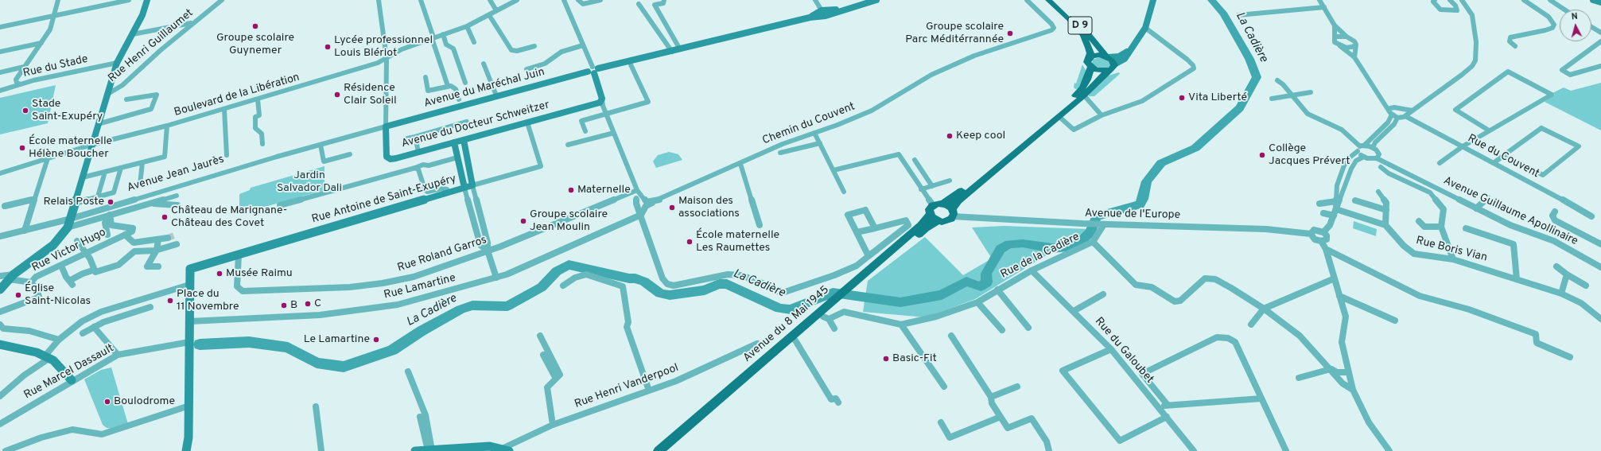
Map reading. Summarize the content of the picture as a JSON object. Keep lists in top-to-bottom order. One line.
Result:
{"streets":{"main road":["D 9","Avenue du Maréchal Juin","Avenue du Docteur Schweitzer","Rue Antoine de Saint-Exupéry","Avenue du 8 Mai 1945"],"street":["Rue Henri Guillaumet","Rue du Stade","Boulevard de la Libération","Chemin du Couvent","Rue du Couvent","Avenue Jean Jaurès","Avenue Guillaume Apollinaire","Avenue de l'Europe","Rue Boris Vian","Rue Victor Hugo","Rue Roland Garros","Rue de la Cadière","Rue Lamartine","Rue du Galoubet","Rue Marcel Dassault","Rue Henri Vanderpool"]},"crossings":[["Avenue du Maréchal Juin","Avenue du Docteur Schweitzer"],["Avenue du Maréchal Juin","Avenue Jean Jaurès"],["Avenue du Docteur Schweitzer","Avenue Jean Jaurès"],["Avenue du Docteur Schweitzer","Rue Antoine de Saint-Exupéry"],["Rue Antoine de Saint-Exupéry","Rue Roland Garros"],["Avenue de l'Europe","Rue de la Cadière"],["Avenue de l'Europe","Avenue du 8 Mai 1945"],["Rue de la Cadière","Avenue du 8 Mai 1945"],["Rue de la Cadière","Rue du Galoubet"]],"water":["La Cadière"],"parks":["Jardin Salvador Dali"],"places":["Groupe scolaire Guynemer","Groupe scolaire Parc Méditérrannée","Lycée professionnel Louis Blériot","Résidence Clair Soleil","Vita Liberté","Stade Saint-Exupéry","Keep cool","École maternelle Hélène Boucher","Collège Jacques Prévert","Maternelle","Relais Poste","Maison des associations","Château de Marignane- Château des Covet","Groupe scolaire Jean Moulin","École maternelle Les Raumettes","Musée Raimu","Église Saint-Nicolas","Place du 11 Novembre","C","B","Le Lamartine","Basic-Fit","Boulodrome"],"north":"top"}
